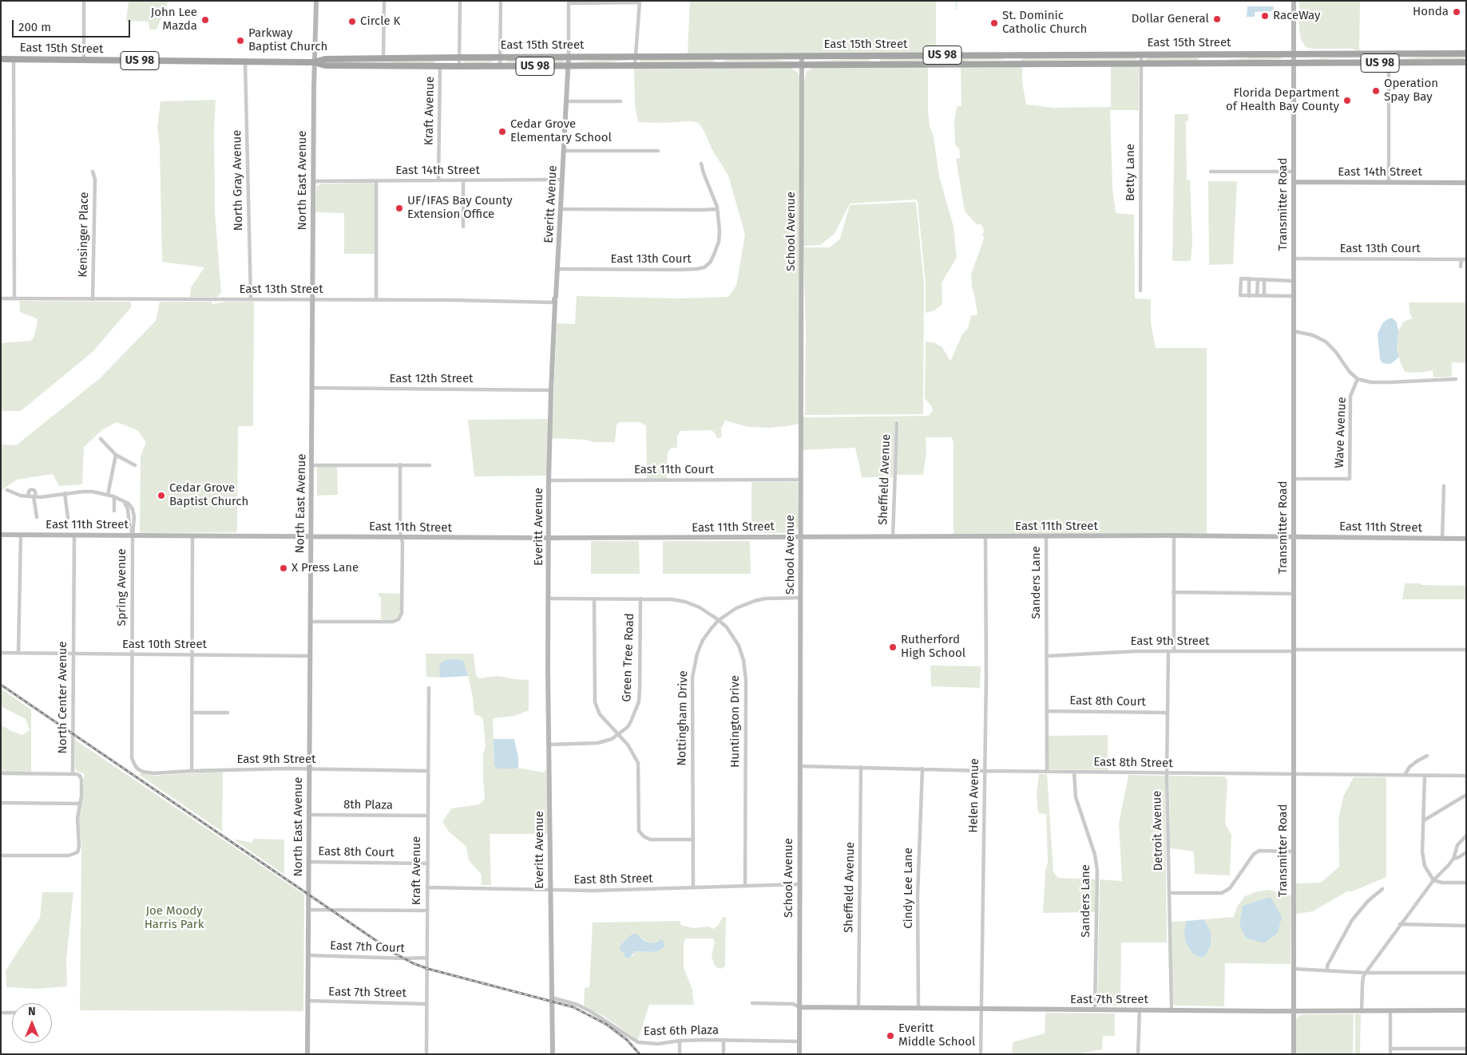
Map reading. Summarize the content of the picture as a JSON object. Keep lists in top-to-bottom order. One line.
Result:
{"streets":{"main road":["East 15th Street","US 98"],"street":["Kraft Avenue","East 14th Street","Betty Lane","North Gray Avenue","North East Avenue","Everitt Avenue","Transmitter Road","School Avenue","Kensinger Place","East 13th Court","East 13th Street","East 12th Street","Wave Avenue","East 11th Court","Sheffield Avenue","East 11th Street","Sanders Lane","Spring Avenue","East 9th Street","East 10th Street","Green Tree Road","North Center Avenue","East 8th Court","Nottingham Drive","Huntington Drive","East 8th Street","Helen Avenue","8th Plaza","Detroit Avenue","Cindy Lee Lane","East 7th Court","East 7th Street","East 6th Plaza"]},"crossings":[["East 15th Street","Kraft Avenue"],["East 15th Street","Betty Lane"],["East 15th Street","North Gray Avenue"],["East 15th Street","North East Avenue"],["East 15th Street","Everitt Avenue"],["East 15th Street","Transmitter Road"],["East 15th Street","School Avenue"],["Kraft Avenue","East 14th Street"],["Kraft Avenue","East 9th Street"],["Kraft Avenue","East 8th Court"],["Kraft Avenue","East 8th Street"],["Kraft Avenue","8th Plaza"],["Kraft Avenue","East 7th Court"],["Kraft Avenue","East 7th Street"],["East 14th Street","North East Avenue"],["East 14th Street","Everitt Avenue"],["East 14th Street","Transmitter Road"],["North Gray Avenue","East 13th Street"],["North East Avenue","East 13th Street"],["North East Avenue","East 12th Street"],["North East Avenue","East 11th Street"],["North East Avenue","East 9th Street"],["North East Avenue","East 10th Street"],["North East Avenue","East 8th Court"],["North East Avenue","8th Plaza"],["North East Avenue","East 7th Court"],["North East Avenue","East 7th Street"],["Everitt Avenue","East 13th Court"],["Everitt Avenue","East 13th Street"],["Everitt Avenue","East 12th Street"],["Everitt Avenue","East 11th Court"],["Everitt Avenue","East 11th Street"],["Everitt Avenue","Green Tree Road"],["Everitt Avenue","Huntington Drive"],["Everitt Avenue","East 8th Street"],["Everitt Avenue","East 6th Plaza"],["Transmitter Road","East 13th Court"],["Transmitter Road","Wave Avenue"],["Transmitter Road","East 11th Street"],["Transmitter Road","East 9th Street"],["Transmitter Road","East 8th Street"],["Transmitter Road","East 7th Street"],["School Avenue","East 11th Court"],["School Avenue","East 11th Street"],["School Avenue","Nottingham Drive"],["School Avenue","East 8th Street"],["School Avenue","East 7th Street"],["School Avenue","East 6th Plaza"],["Kensinger Place","East 13th Street"],["Sheffield Avenue","East 11th Street"],["Sheffield Avenue","East 8th Street"],["Sheffield Avenue","East 7th Street"],["East 11th Street","Sanders Lane"],["East 11th Street","Spring Avenue"],["East 11th Street","North Center Avenue"],["East 11th Street","Helen Avenue"],["Sanders Lane","East 9th Street"],["Sanders Lane","East 8th Court"],["Sanders Lane","East 8th Street"],["Sanders Lane","East 7th Street"],["Spring Avenue","East 9th Street"],["Spring Avenue","East 10th Street"],["East 9th Street","Detroit Avenue"],["East 10th Street","North Center Avenue"],["Green Tree Road","Huntington Drive"],["East 8th Court","Detroit Avenue"],["Nottingham Drive","Huntington Drive"],["Nottingham Drive","East 8th Street"],["Huntington Drive","East 8th Street"],["East 8th Street","Helen Avenue"],["East 8th Street","Detroit Avenue"],["East 8th Street","Cindy Lee Lane"],["Helen Avenue","East 7th Street"],["Detroit Avenue","East 7th Street"],["Cindy Lee Lane","East 7th Street"]],"parks":["Joe Moody Harris Park"],"places":["Honda","RaceWay","Dollar General","John Lee Mazda","Circle K","St. Dominic Catholic Church","Parkway Baptist Church","Operation Spay Bay","Florida Department of Health Bay County","Cedar Grove Elementary School","UF/IFAS Bay County Extension Office","Cedar Grove Baptist Church","X Press Lane","Rutherford High School","Everitt Middle School"],"scale_bar":"200 m","north":"top"}
